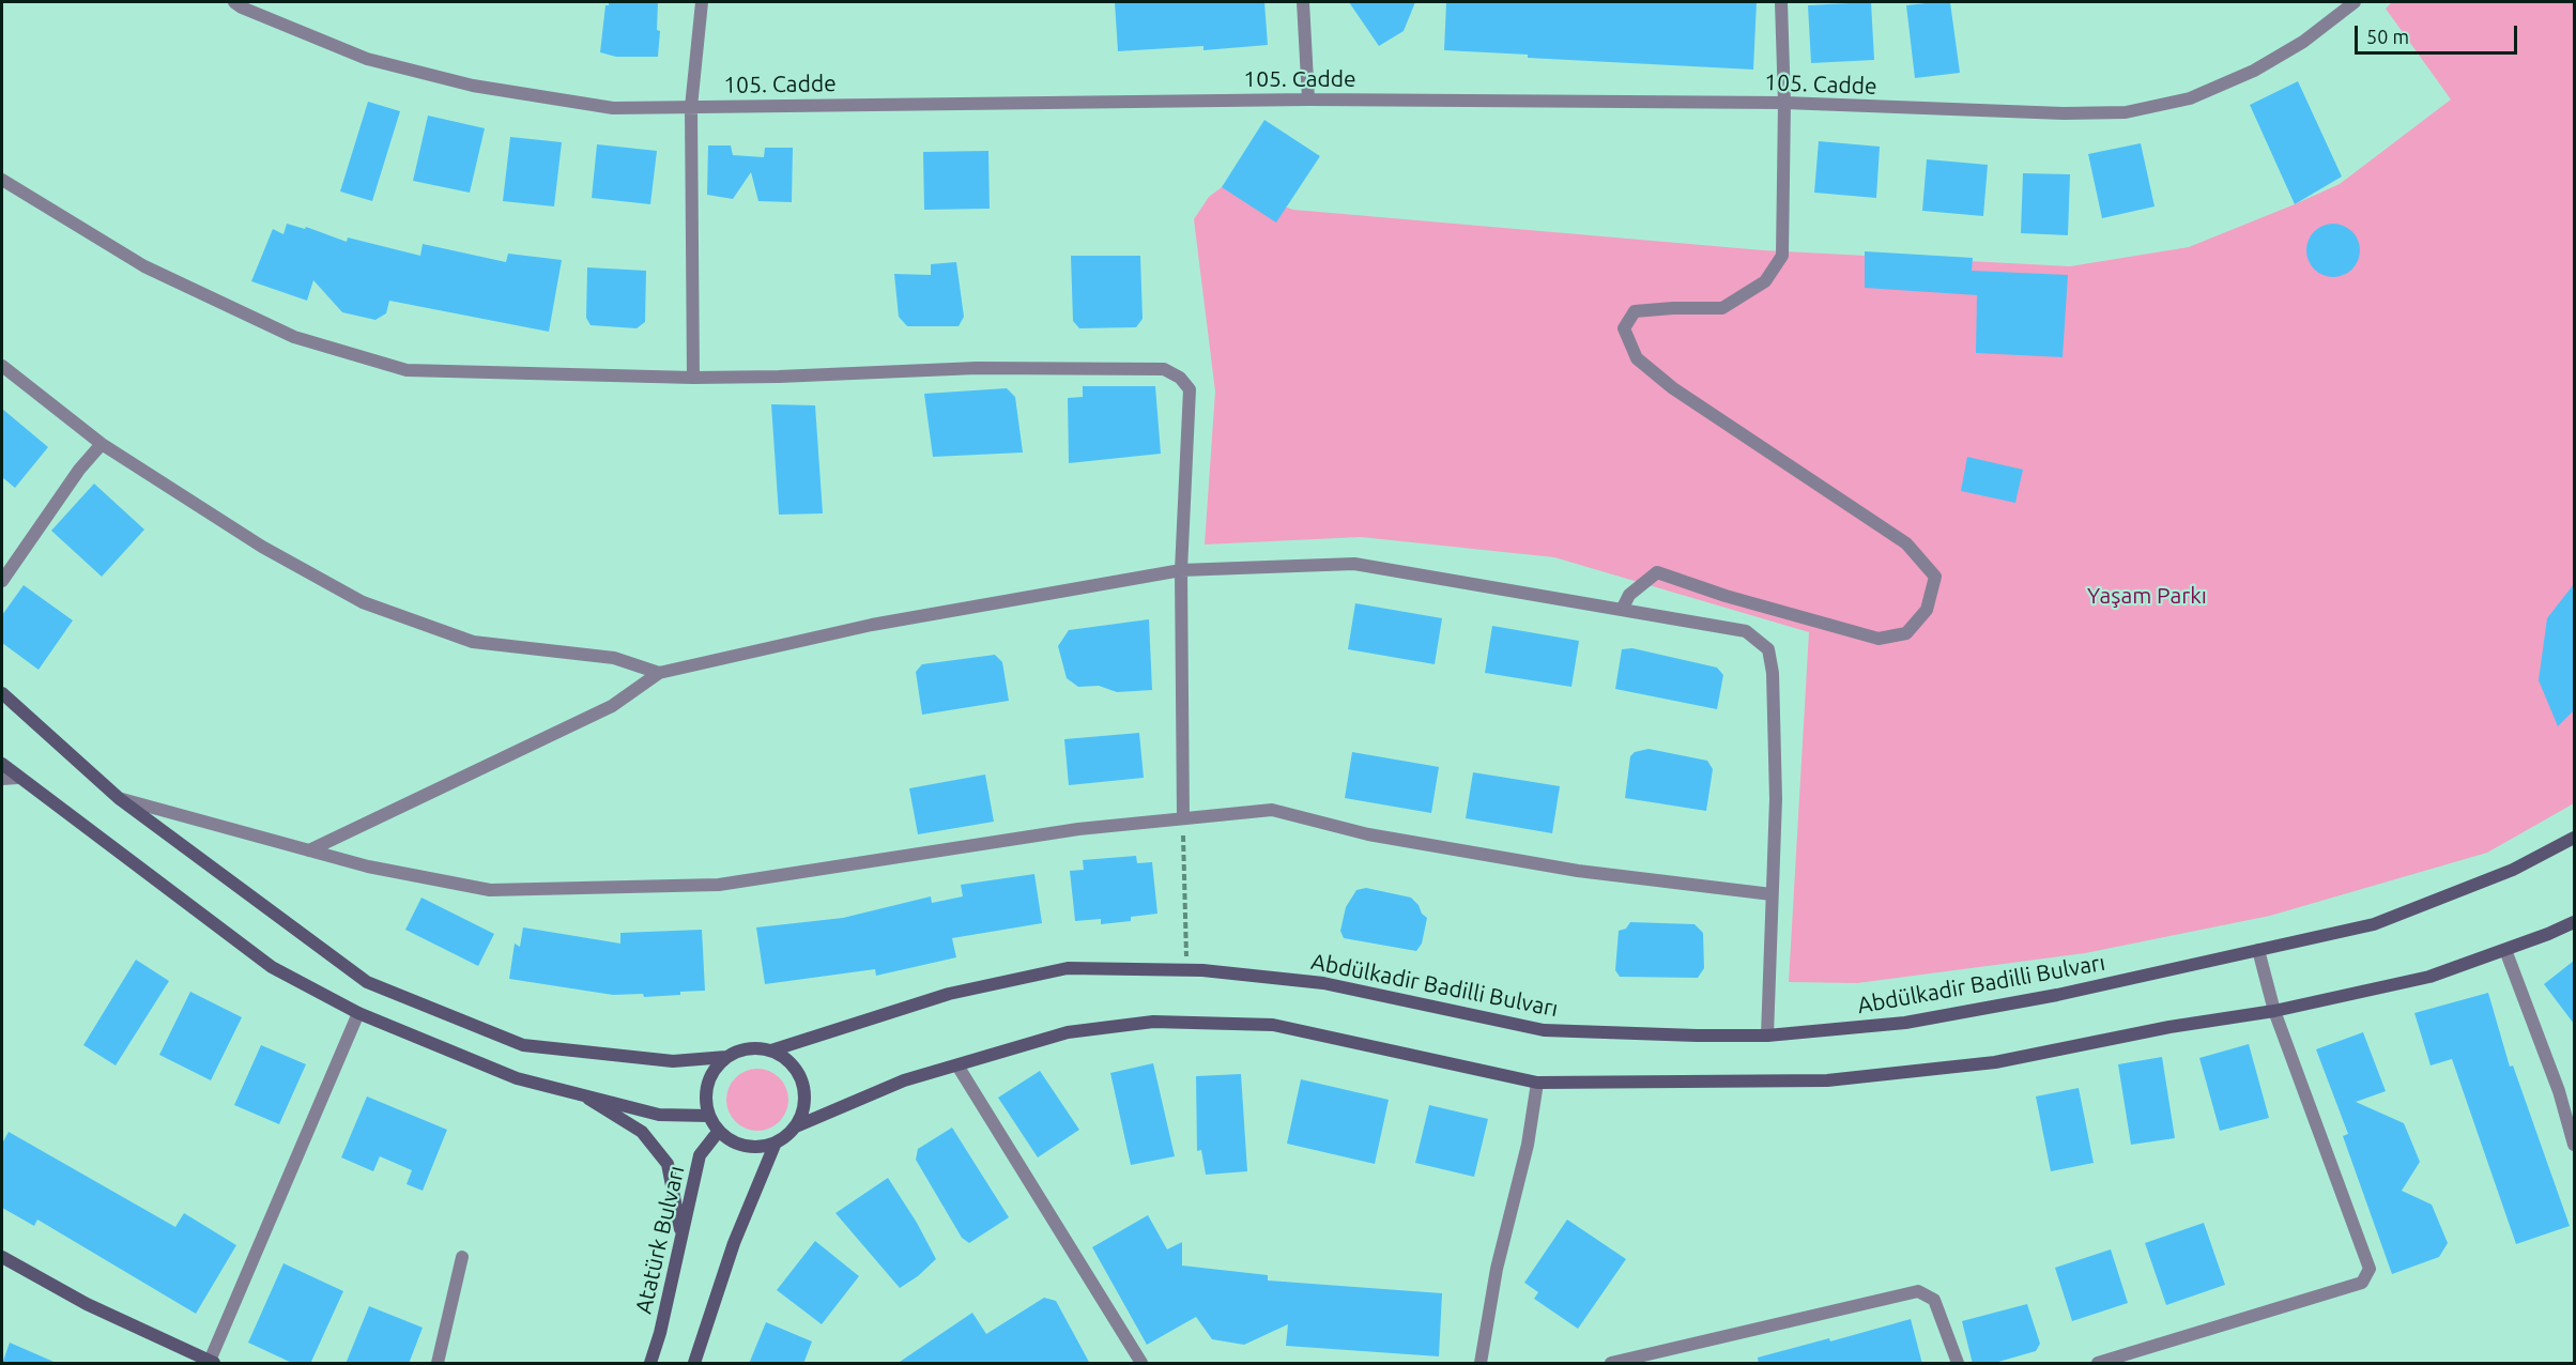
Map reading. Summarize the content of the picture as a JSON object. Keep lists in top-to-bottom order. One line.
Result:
{"streets":{"main road":["Abdülkadir Badilli Bulvarı","Atatürk Bulvarı"],"street":["105. Cadde"]},"crossings":[["Abdülkadir Badilli Bulvarı","Atatürk Bulvarı"]],"parks":["Yaşam Parkı"],"scale_bar":"50 m"}
